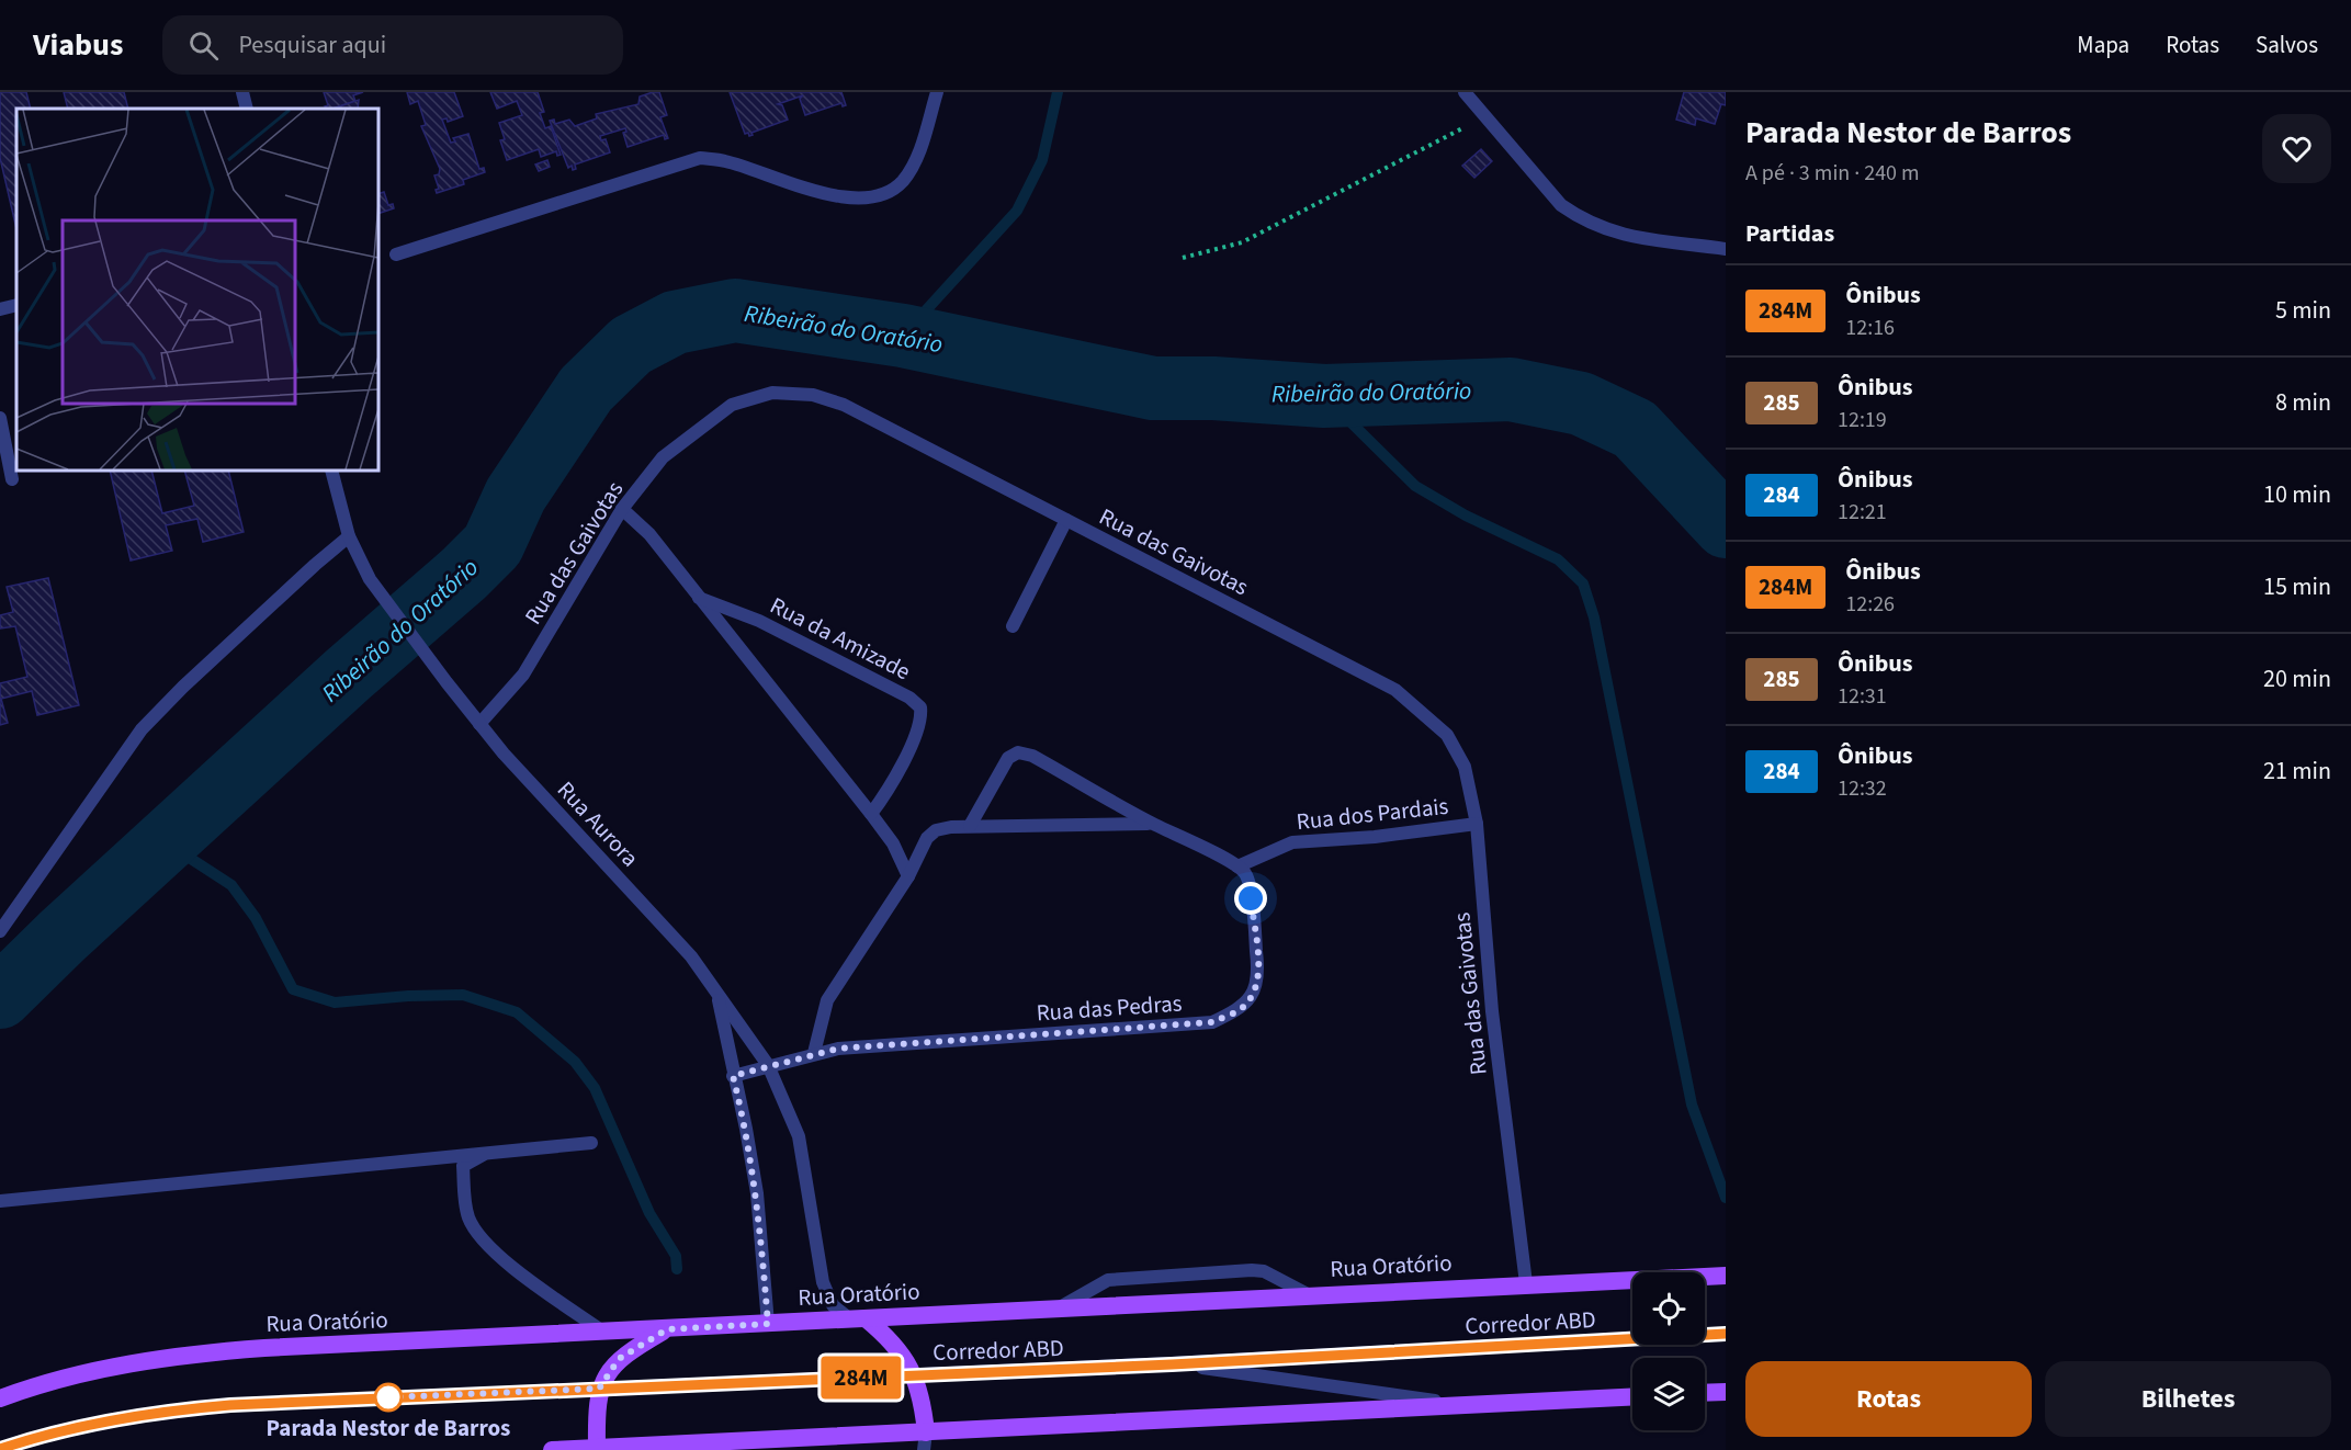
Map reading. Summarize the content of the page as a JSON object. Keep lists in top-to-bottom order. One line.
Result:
{"streets":{"main road":["Rua Oratório"],"street":["Rua das Gaivotas","Rua da Amizade","Rua dos Pardais","Rua Aurora","Rua das Pedras","Corredor ABD"]},"crossings":[["Rua das Gaivotas","Rua dos Pardais"],["Rua das Gaivotas","Rua Aurora"],["Rua das Gaivotas","Rua Oratório"],["Rua dos Pardais","Rua das Pedras"],["Rua Aurora","Rua das Pedras"],["Rua Aurora","Rua Oratório"]],"water":["Ribeirão do Oratório"],"places":["Parada Nestor de Barros"],"lines":["bus line 284M"],"page":{"header":"Viabus","search":"Pesquisar aqui","nav":["Mapa","Rotas","Salvos"],"on_map":"284M","heading":[["Parada Nestor de Barros","A pé · 3 min · 240 m"],"Partidas"],"list":[{"mark":"284M","name":"Ônibus","note":"12:16","value":"5 min"},{"mark":"285","name":"Ônibus","note":"12:19","value":"8 min"},{"mark":"284","name":"Ônibus","note":"12:21","value":"10 min"},{"mark":"284M","name":"Ônibus","note":"12:26","value":"15 min"},{"mark":"285","name":"Ônibus","note":"12:31","value":"20 min"},{"mark":"284","name":"Ônibus","note":"12:32","value":"21 min"}],"buttons":["Rotas","Bilhetes"]}}
